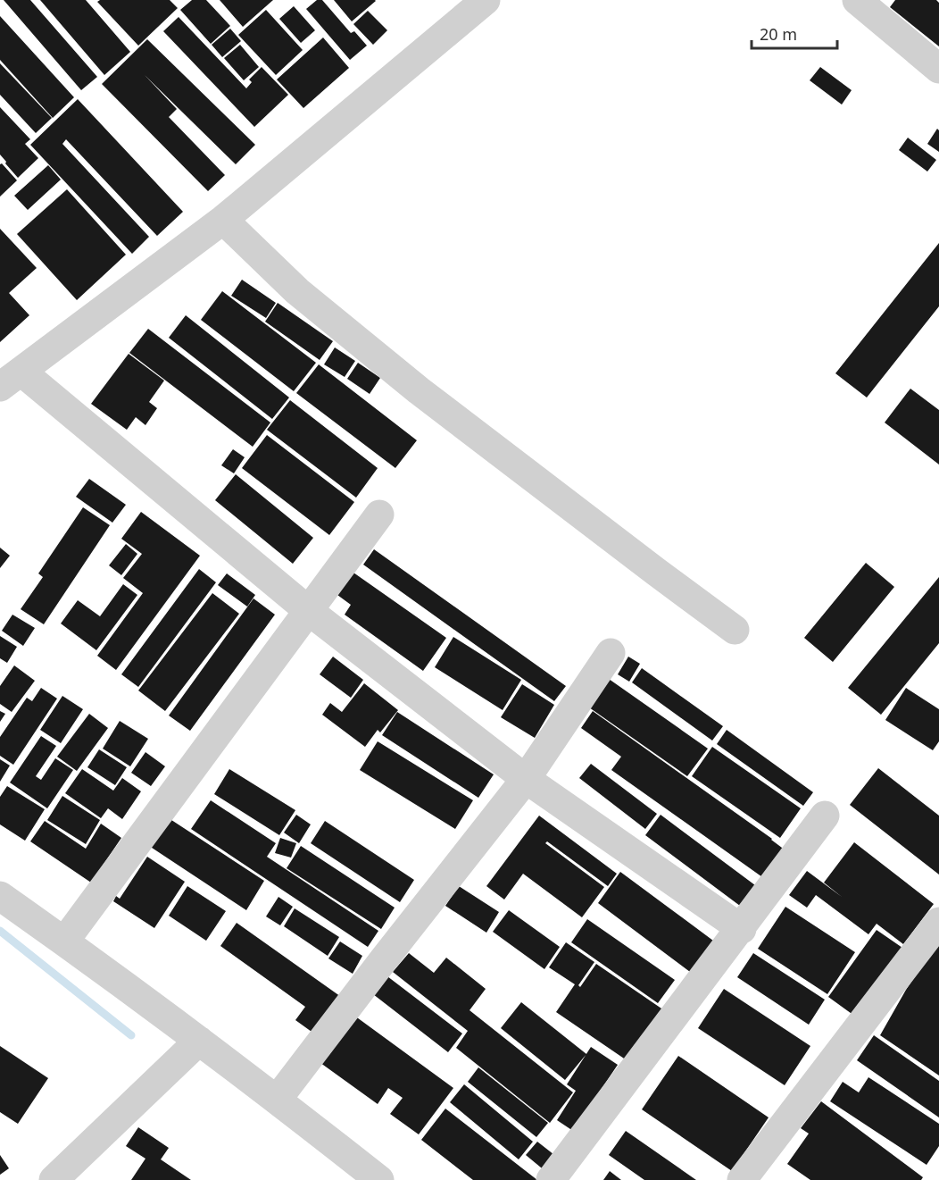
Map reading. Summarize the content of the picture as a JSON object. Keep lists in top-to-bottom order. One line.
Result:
{"scale_bar":"20 m"}
